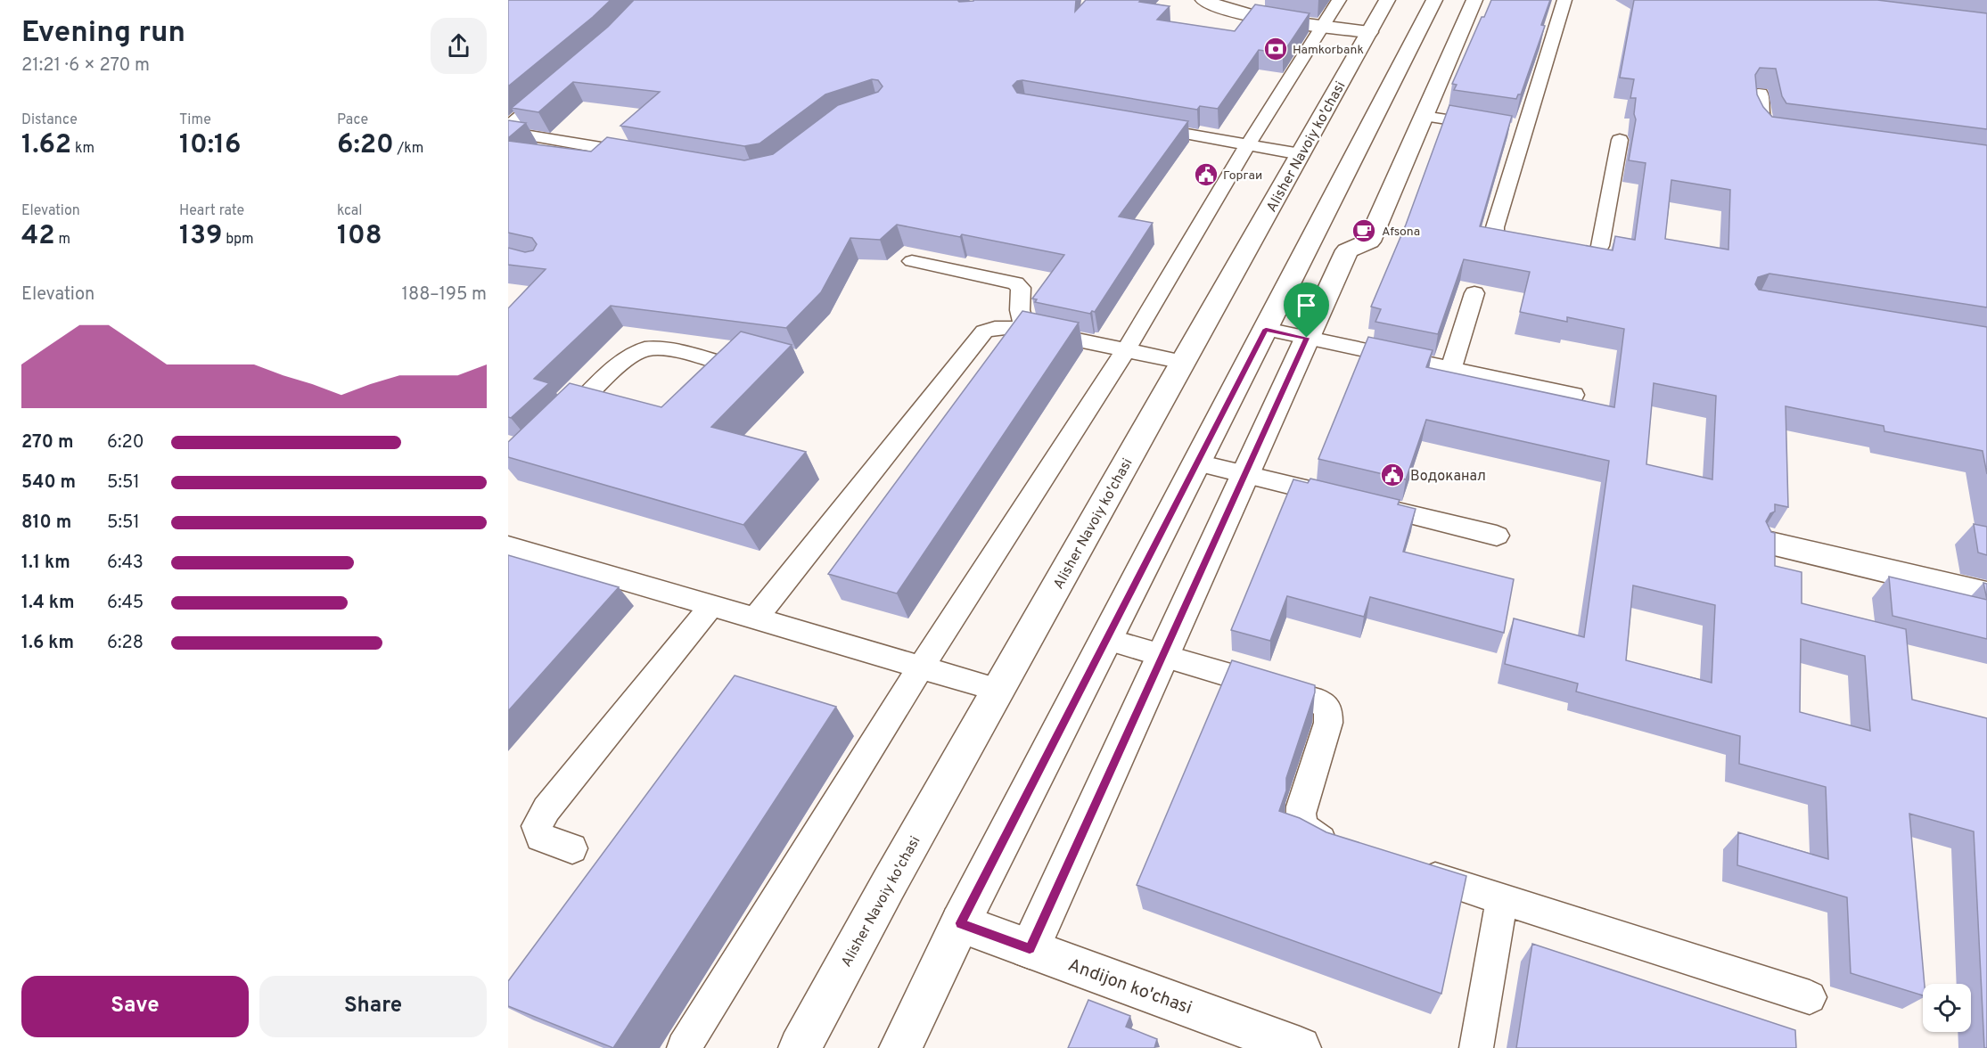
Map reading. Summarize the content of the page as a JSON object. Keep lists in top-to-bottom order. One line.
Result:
{"streets":{"main road":["Alisher Navoiy ko'chasi","Andijon ko'chasi"]},"places":{"bank":["Hamkorbank"],"public building":["Горгаи","Водоканал"],"cafe":["Afsona"]},"page":{"heading":["Evening run","21:21 · 6 × 270 m"],"stats":[["Distance","1.62 km"],["Time","10:16"],["Pace","6:20 /km"],["Elevation","42 m"],["Heart rate","139 bpm"],["kcal","108"]],"chart":["Elevation","188–195 m"],"list":[{"name":"270 m","note":"6:20"},{"name":"540 m","note":"5:51"},{"name":"810 m","note":"5:51"},{"name":"1.1 km","note":"6:43"},{"name":"1.4 km","note":"6:45"},{"name":"1.6 km","note":"6:28"}],"buttons":["Save","Share"]}}
